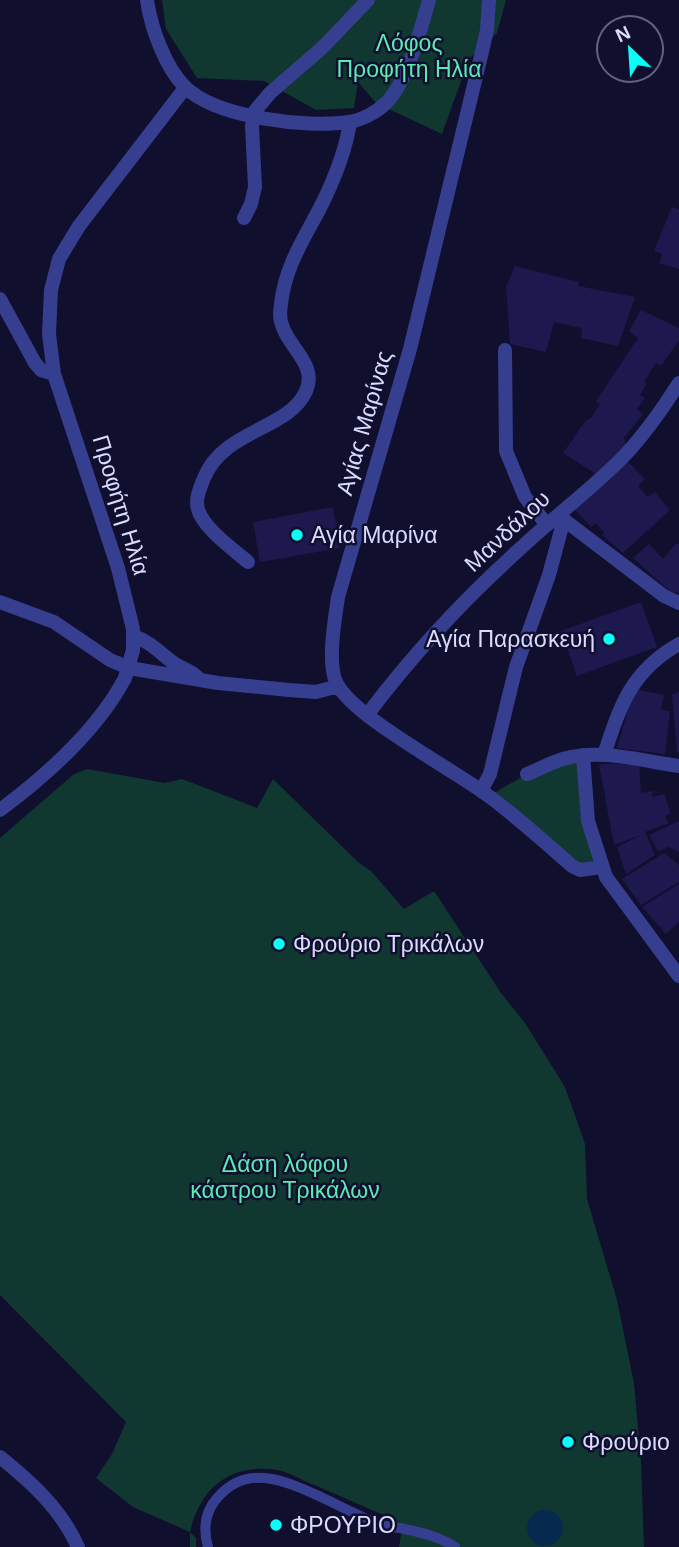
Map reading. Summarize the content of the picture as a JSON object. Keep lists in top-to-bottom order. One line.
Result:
{"streets":{"street":["Αγίας Μαρίνας","Προφήτη Ηλία","Μανδάλου"]},"parks":["Λόφος Προφήτη Ηλία","Δάση λόφου κάστρου Τρικάλων"],"places":["Αγία Μαρίνα","Αγία Παρασκευή","Φρούριο Τρικάλων","Φρούριο","ΦΡΟΥΡΙΟ"],"north":"top left"}
